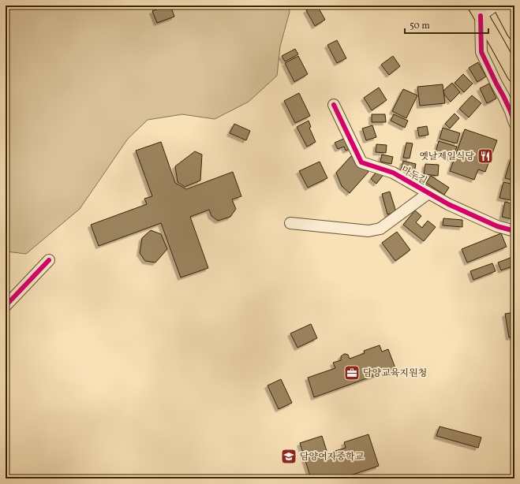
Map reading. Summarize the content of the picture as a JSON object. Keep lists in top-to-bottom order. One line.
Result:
{"streets":{"street":["마두길"]},"places":{"restaurant":["옛날제일식당"],"office":["담양교육지원청"],"school or university":["담양여자중학교"]},"scale_bar":"50 m"}
